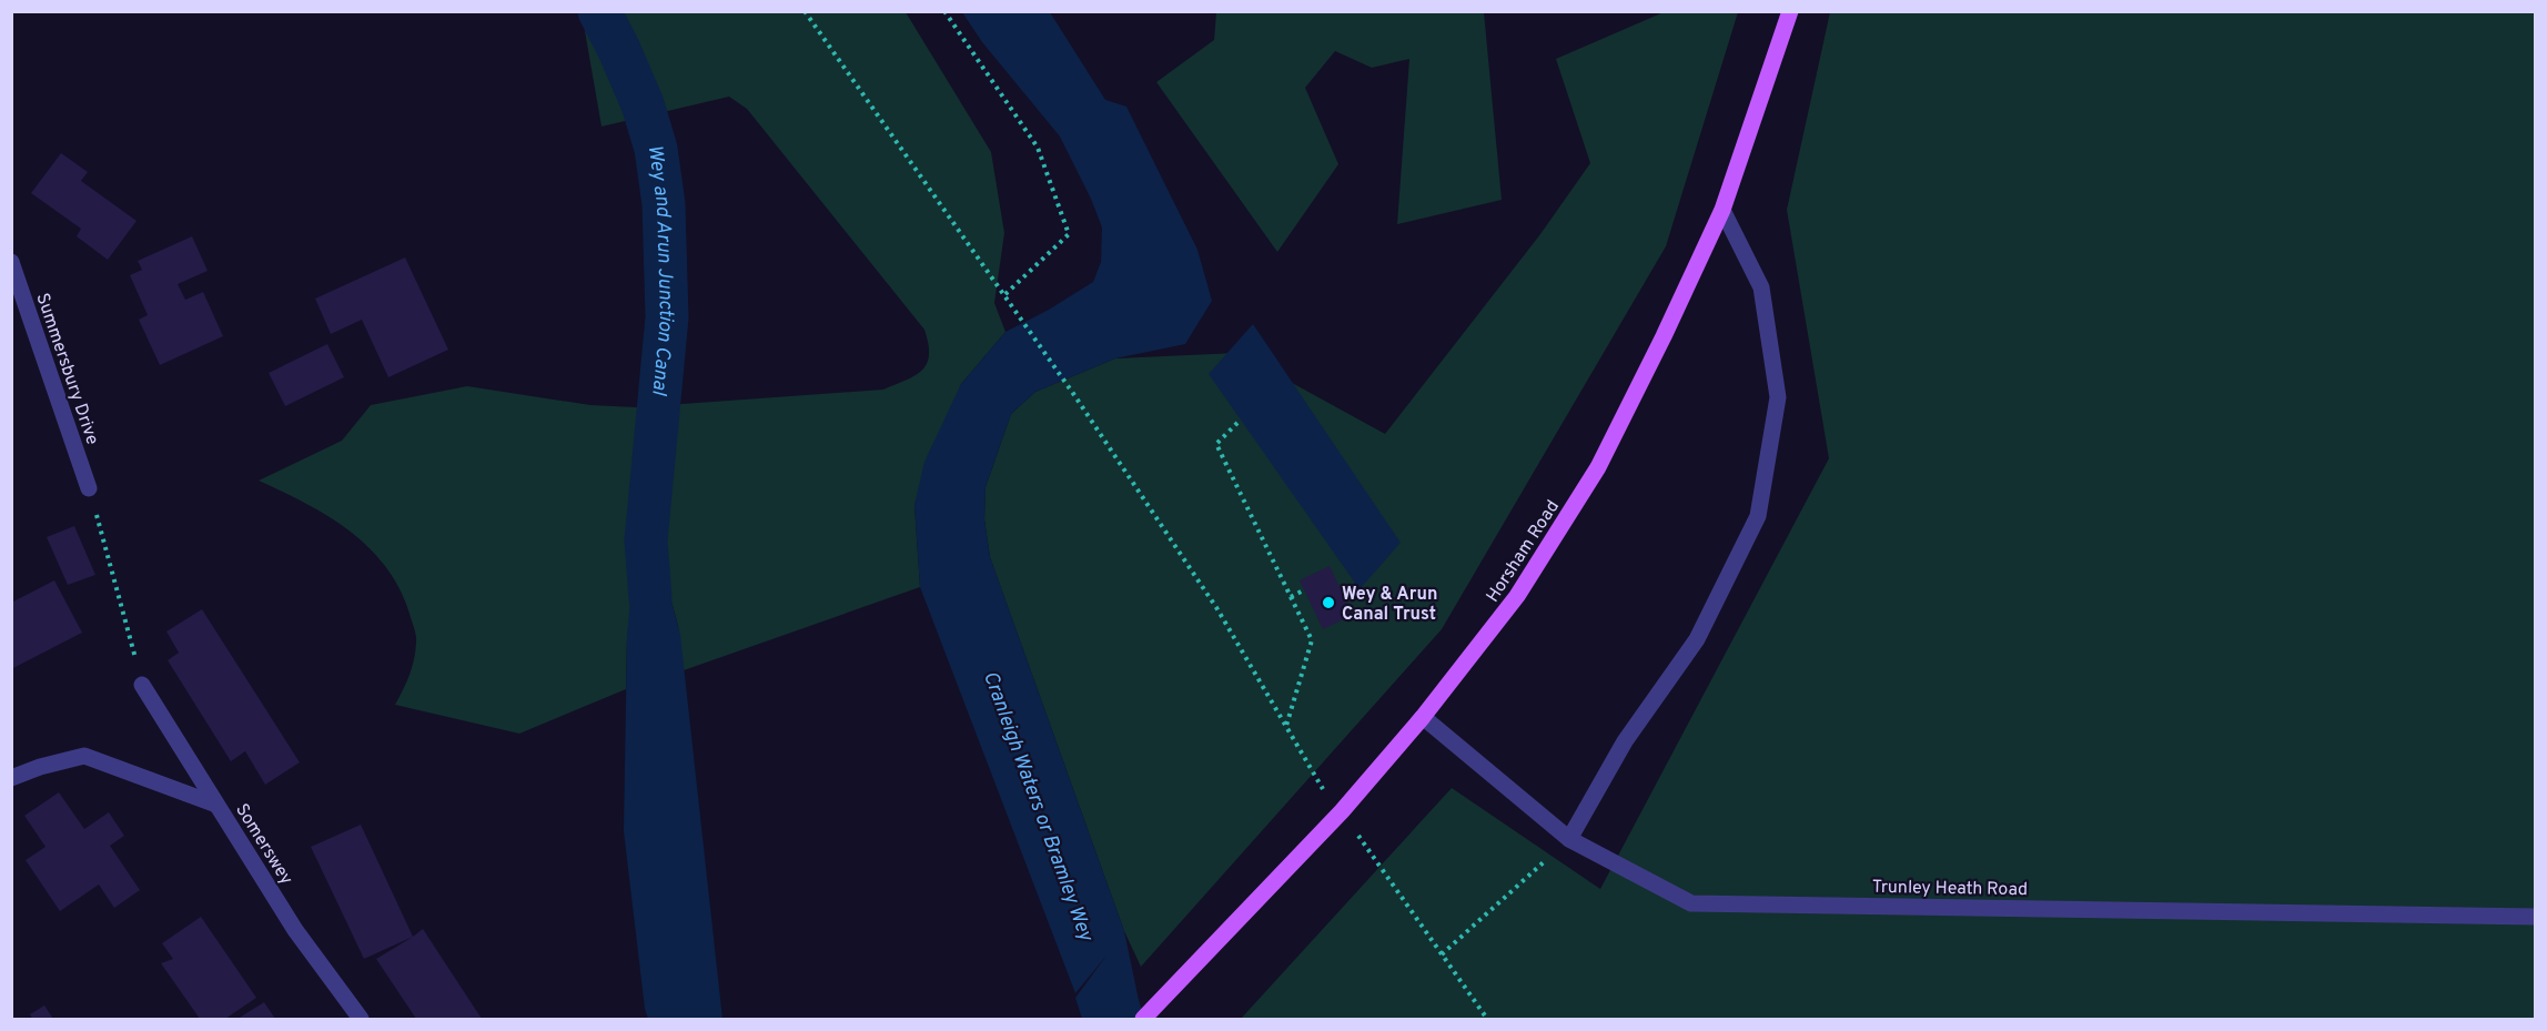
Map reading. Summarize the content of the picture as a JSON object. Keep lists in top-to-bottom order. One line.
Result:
{"streets":{"main road":["Horsham Road"],"street":["Summersbury Drive","Somerswey","Trunley Heath Road"]},"crossings":[["Horsham Road","Trunley Heath Road"]],"water":["Wey and Arun Junction Canal","Cranleigh Waters or Bramley Wey"],"places":["Wey & Arun Canal Trust"]}
